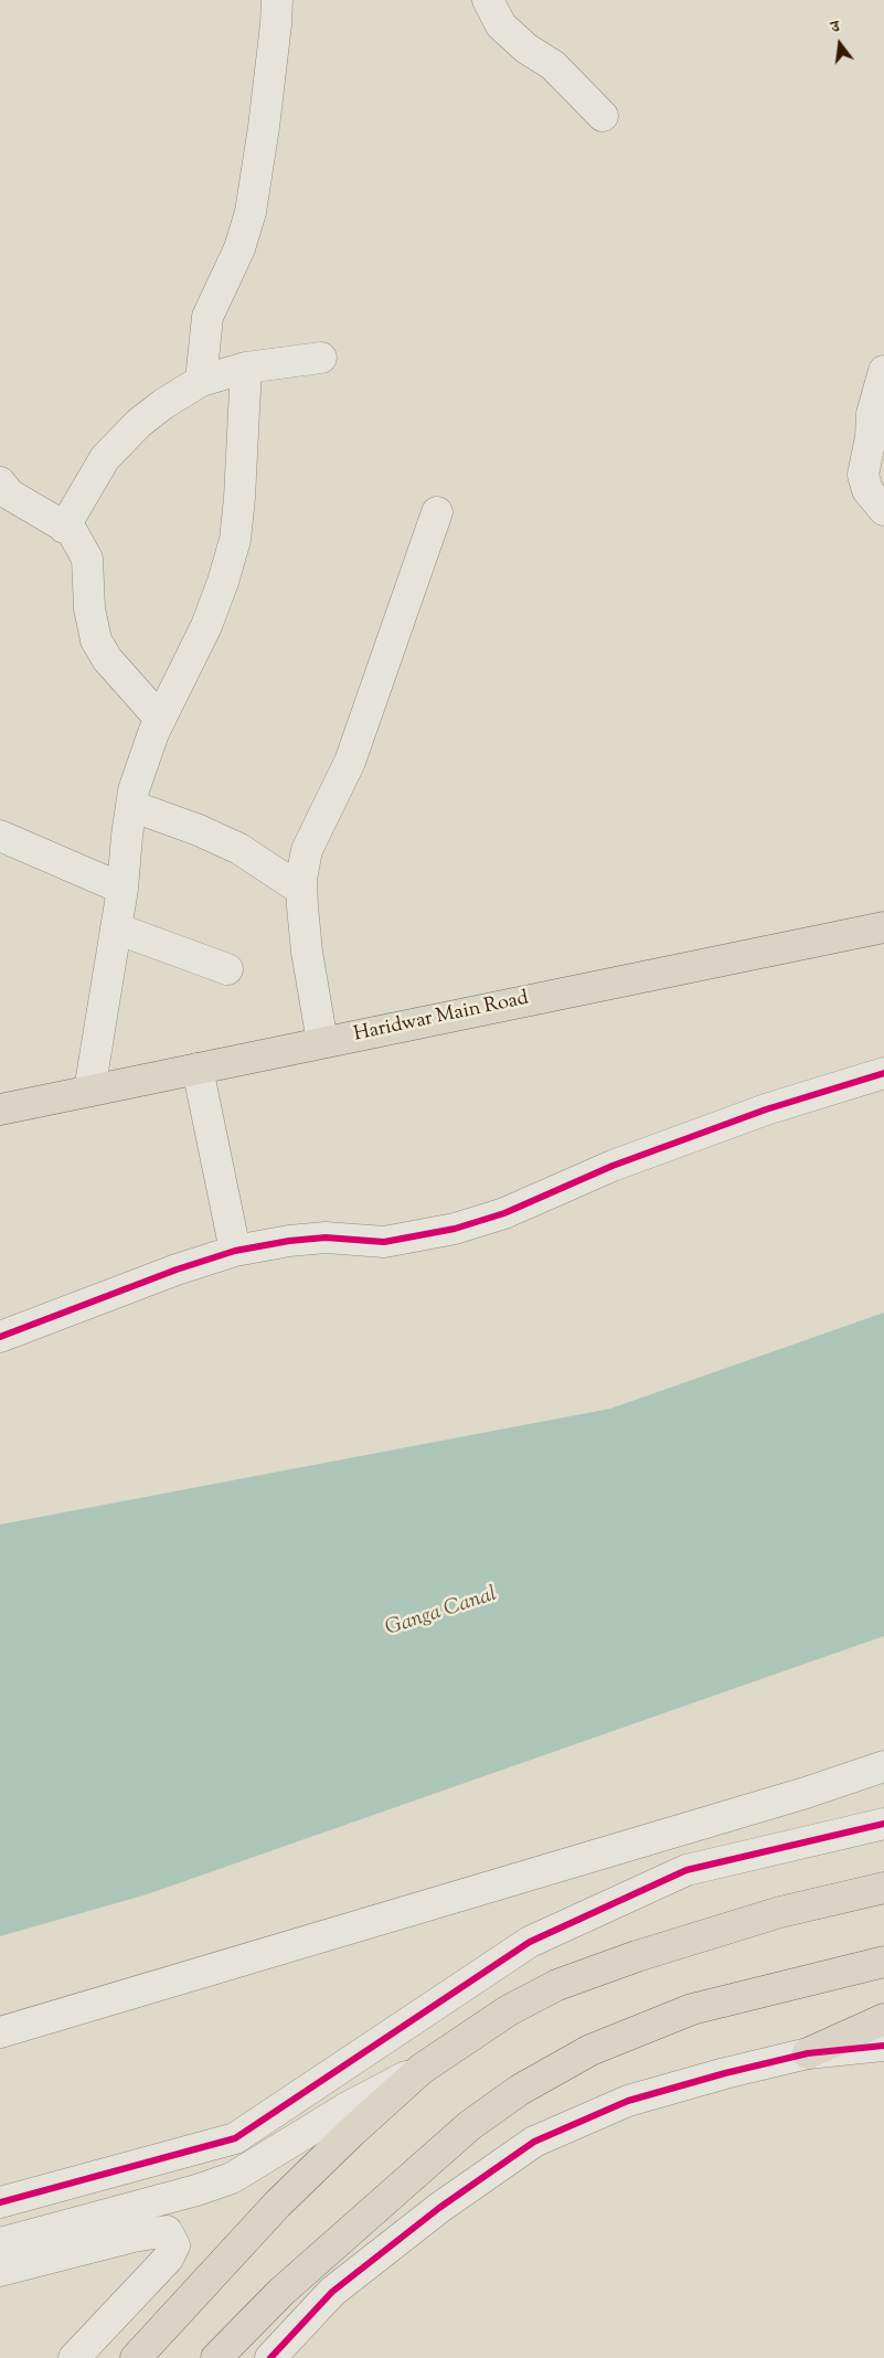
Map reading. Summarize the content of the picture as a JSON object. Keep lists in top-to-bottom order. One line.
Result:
{"streets":{"main road":["Haridwar Main Road"]},"water":["Ganga Canal"],"north":"top"}
